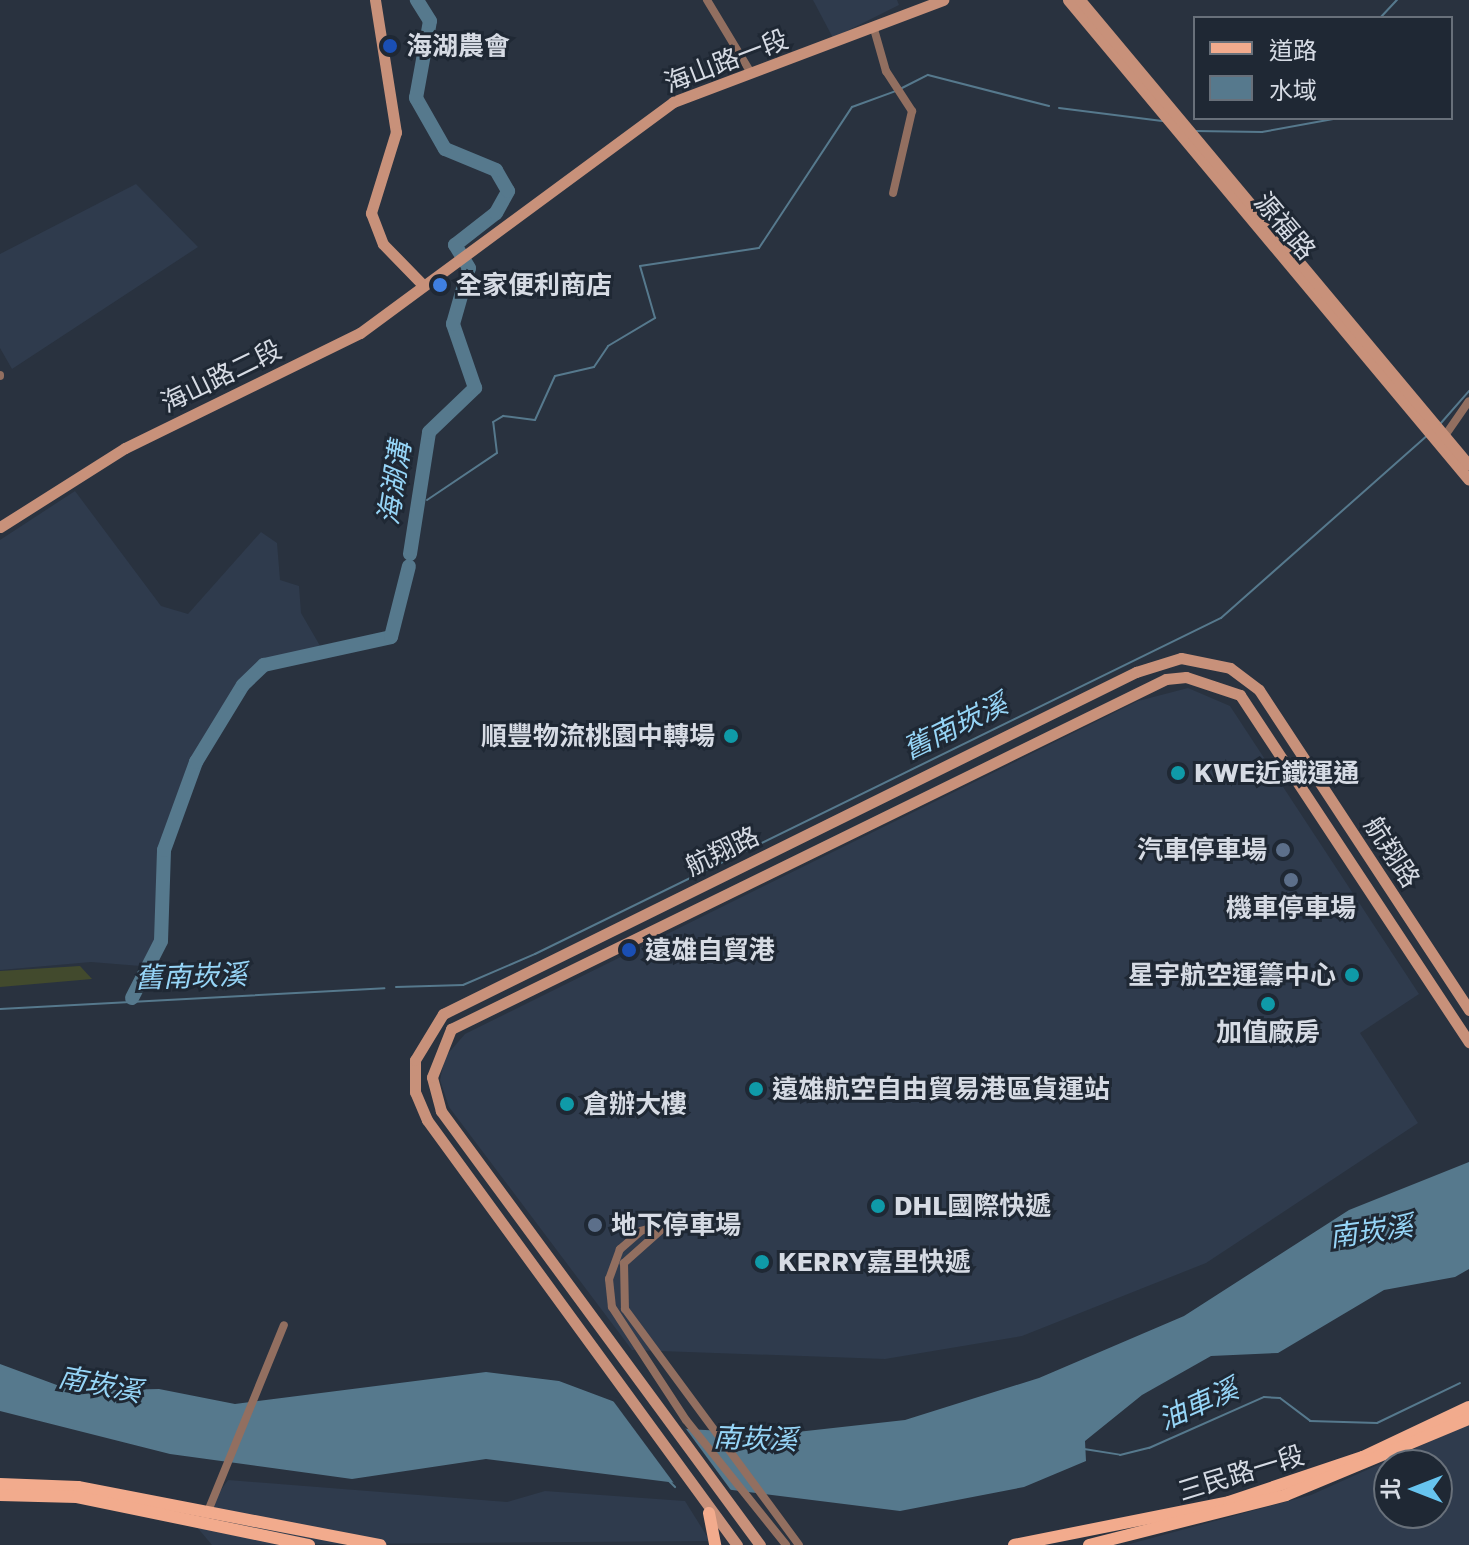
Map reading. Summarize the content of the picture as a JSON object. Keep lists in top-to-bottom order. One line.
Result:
{"streets":{"main road":["三民路一段"],"street":["海山路一段","源福路","海山路二段","航翔路"]},"crossings":[["海山路一段","海山路二段"]],"water":["海湖溝","舊南崁溪","南崁溪","油車溪"],"places":["海湖農會","全家便利商店","順豐物流桃園中轉場","KWE近鐵運通","汽車停車場","機車停車場","遠雄自貿港","星宇航空運籌中心","加值廠房","遠雄航空自由貿易港區貨運站","倉辦大樓","DHL國際快遞","地下停車場","KERRY嘉里快遞"],"legend":["道路","水域"],"north":"left"}
